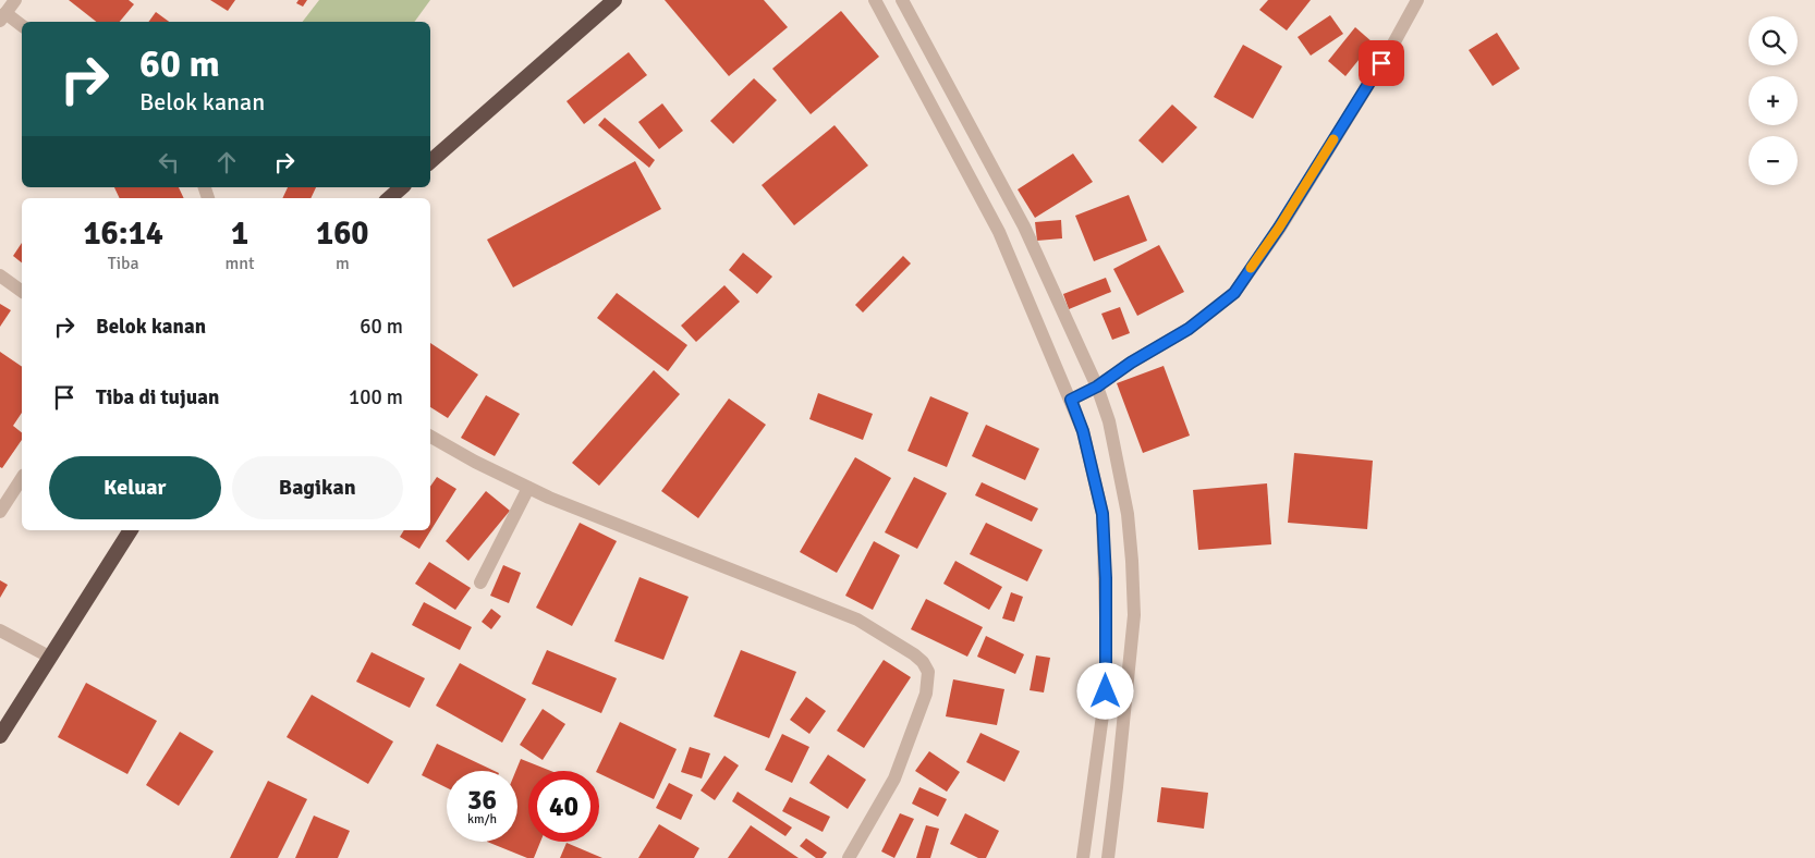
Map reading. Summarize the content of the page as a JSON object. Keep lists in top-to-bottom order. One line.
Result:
{"page":{"map_buttons":["+","−"],"turn":["60 m","Belok kanan"],"eta":["16:14","Tiba","1","mnt","160","m"],"list":[{"name":"Belok kanan","value":"60 m"},{"name":"Tiba di tujuan","value":"100 m"}],"buttons":["Keluar","Bagikan"],"speed":"36 km/h","limit":"40"}}
